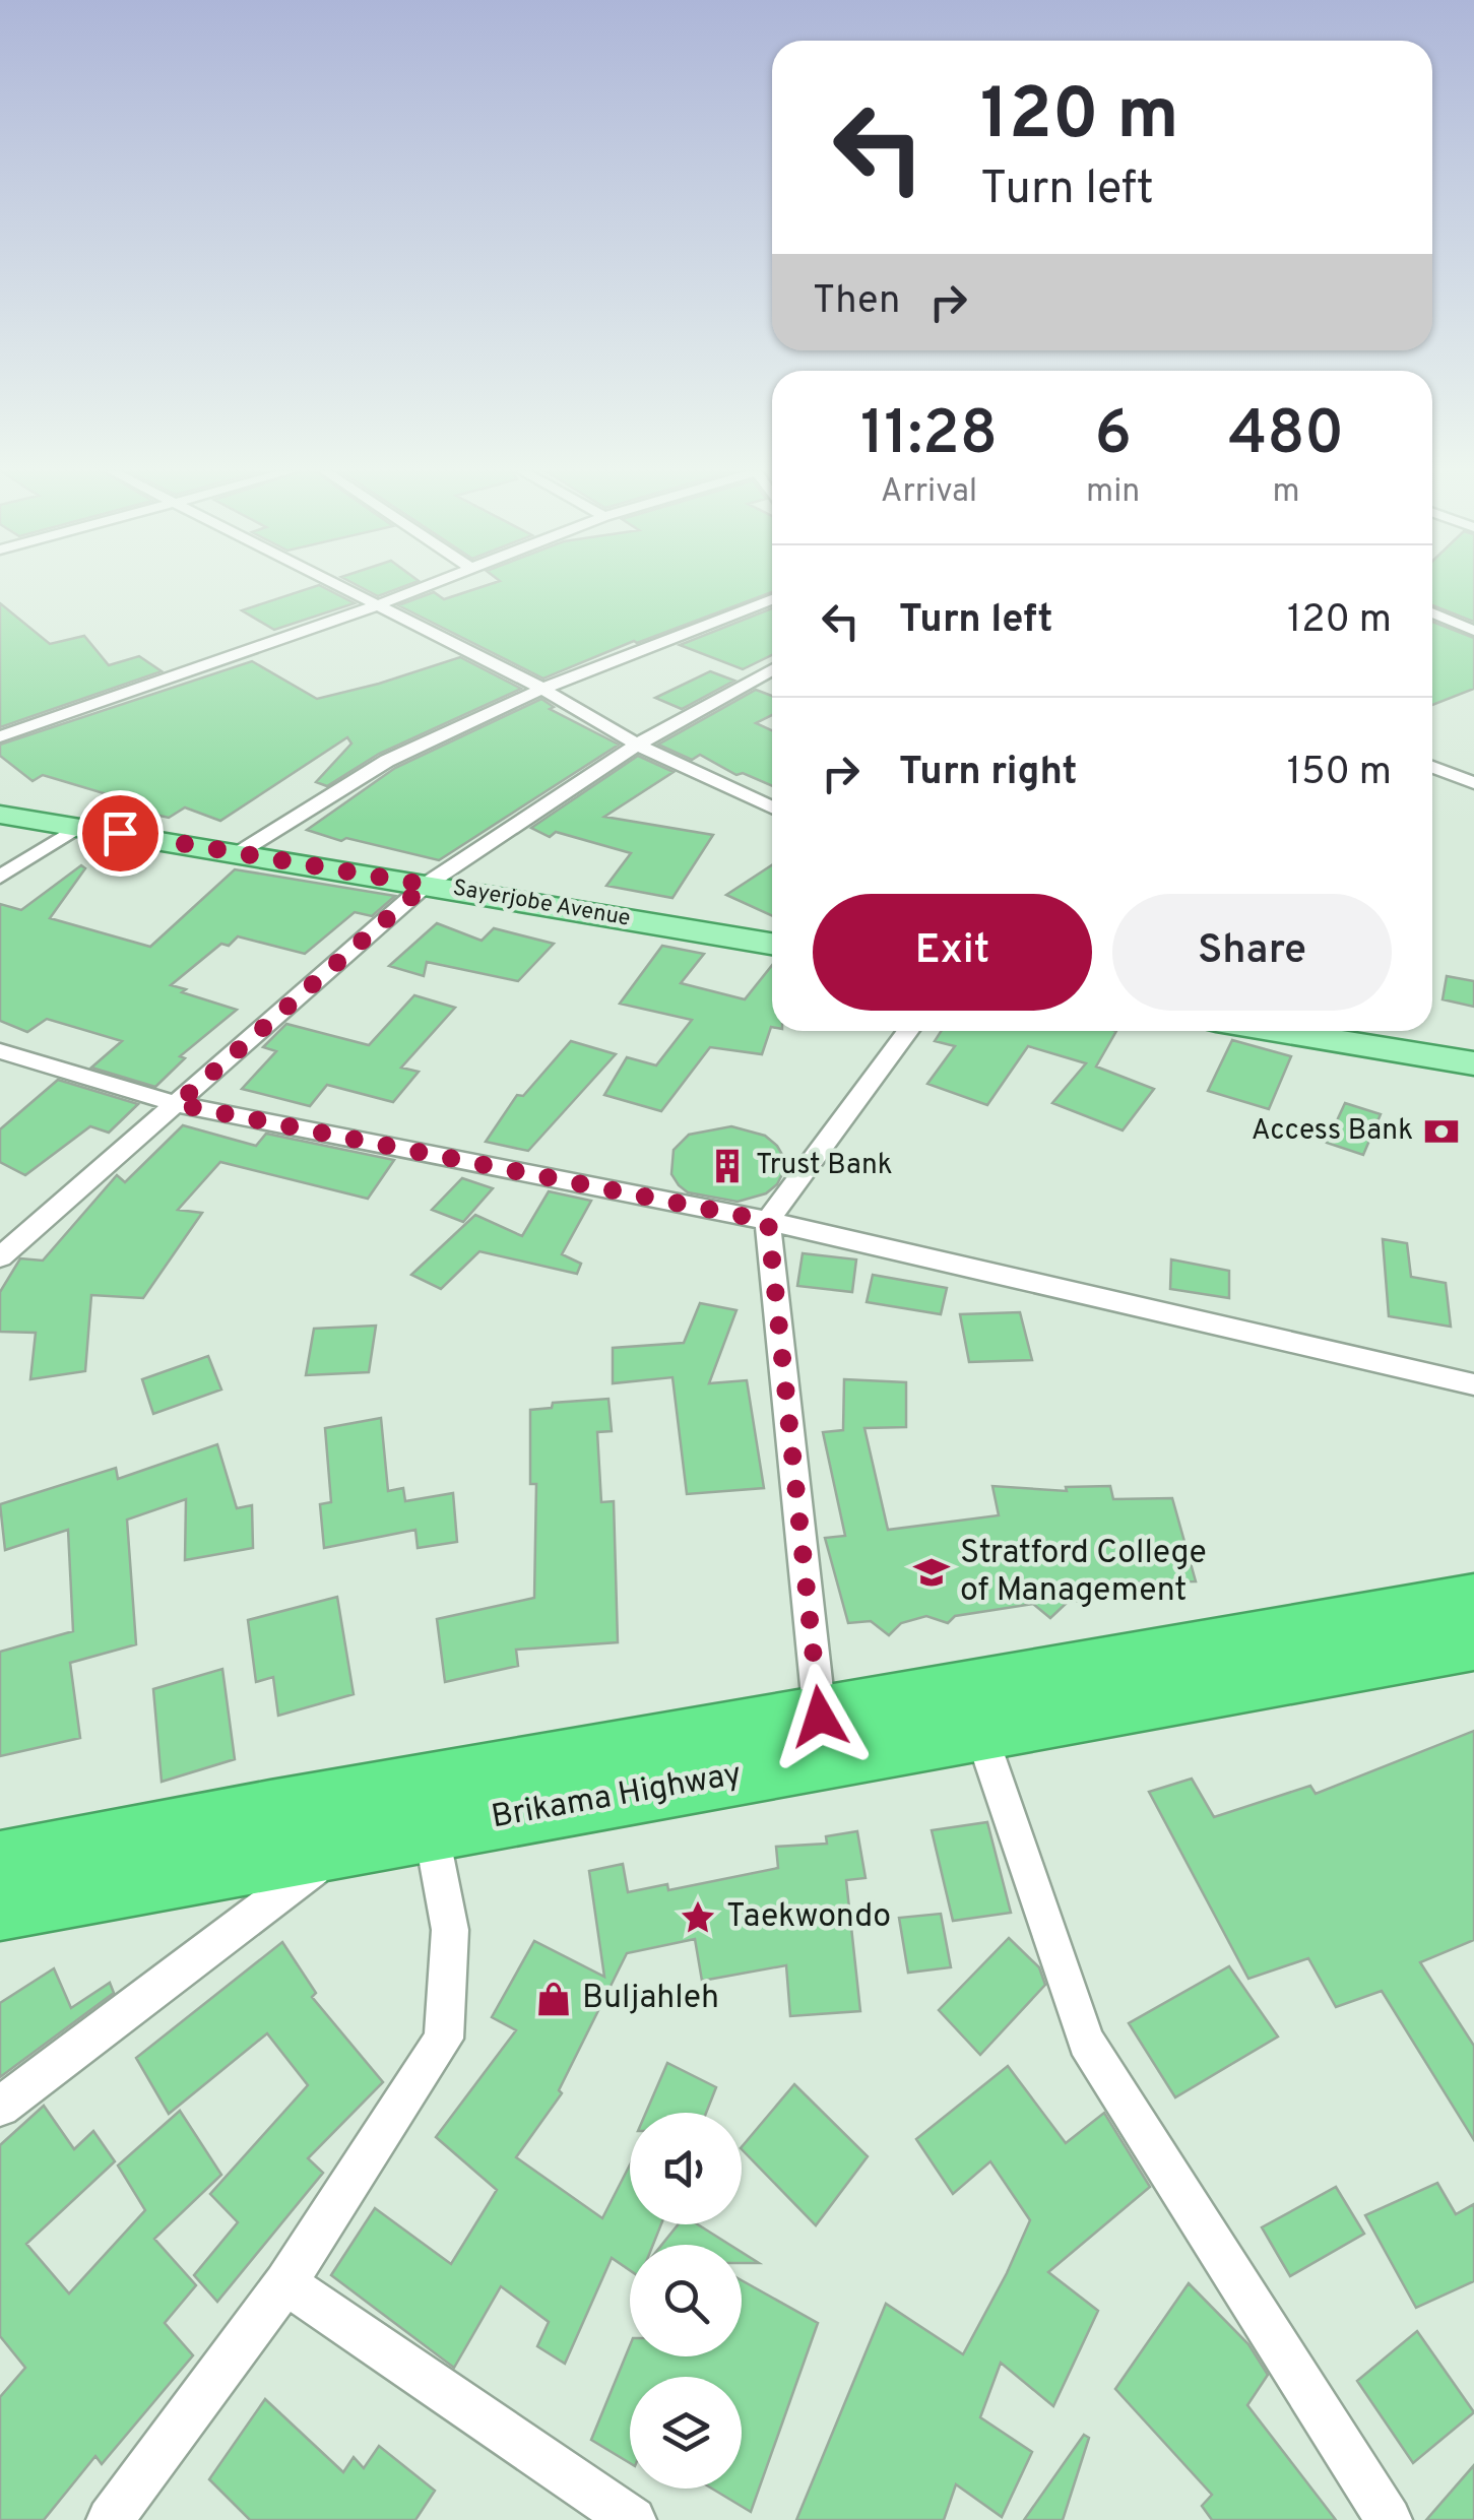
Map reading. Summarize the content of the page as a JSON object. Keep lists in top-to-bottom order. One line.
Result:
{"streets":{"highway":["Brikama Highway"],"main road":["Sayerjobe Avenue"]},"places":{"bank":["Access Bank"],"building":["Trust Bank"],"school or university":["Stratford College of Management"],"place":["Taekwondo"],"shop":["Buljahleh"]},"page":{"turn":["120 m","Turn left"],"then":"Then","eta":["11:28","Arrival","6","min","480","m"],"list":[{"name":"Turn left","value":"120 m"},{"name":"Turn right","value":"150 m"}],"buttons":["Exit","Share"]}}
